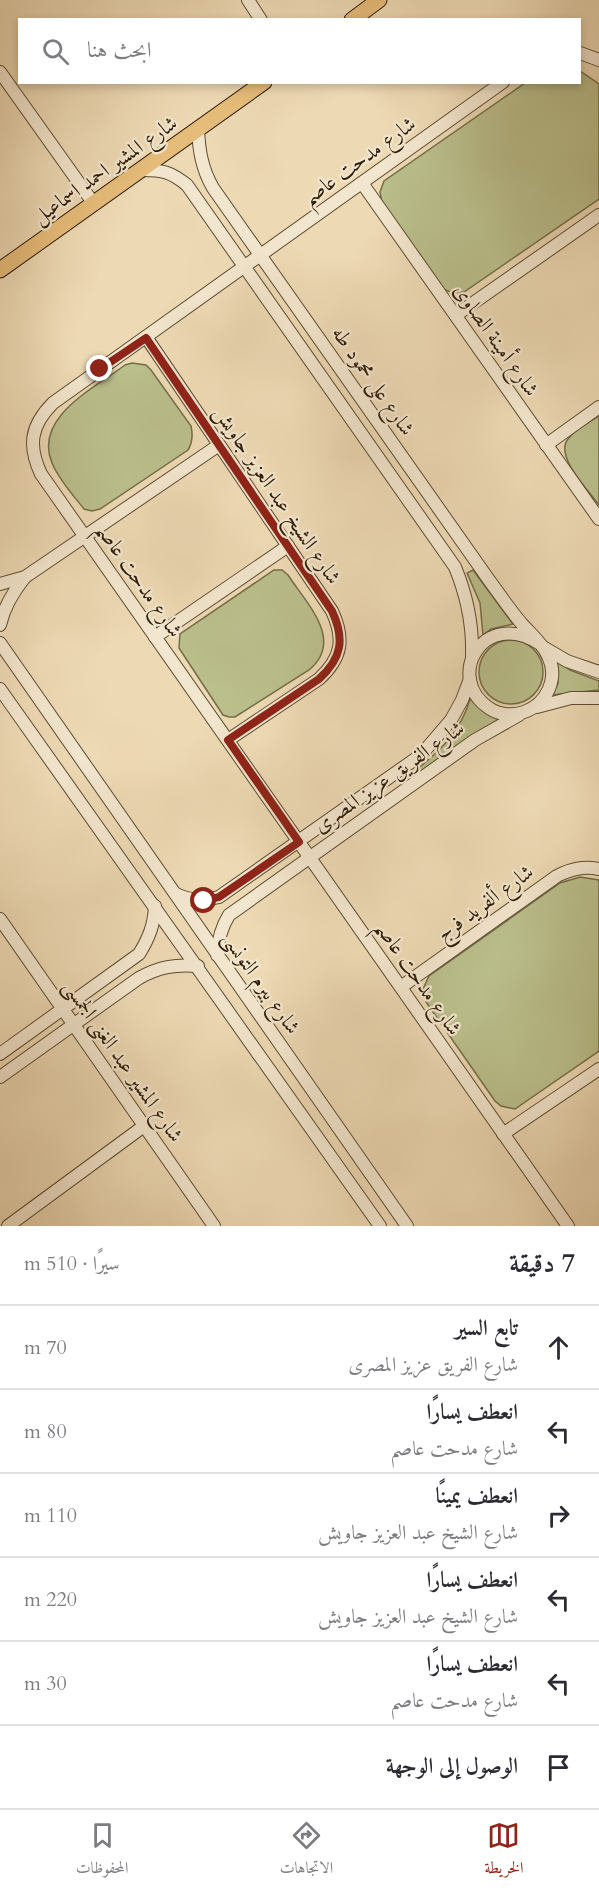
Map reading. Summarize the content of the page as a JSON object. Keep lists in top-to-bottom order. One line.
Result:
{"streets":{"main road":["شارع المشير احمد اسماعيل"],"street":["شارع مدحت عاصم","شارع أمينة الصاوى","شارع على محمود طه","شارع الشيخ عبد العزيز جاويش","شارع الفريق عزيز المصرى","شارع ألفريد فرج","شارع بيرم التونسى","شارع المشير عبد الغنى الجمسى"]},"crossings":[["شارع مدحت عاصم","شارع أمينة الصاوى"],["شارع مدحت عاصم","شارع على محمود طه"],["شارع مدحت عاصم","شارع الشيخ عبد العزيز جاويش"],["شارع مدحت عاصم","شارع الفريق عزيز المصرى"],["شارع مدحت عاصم","شارع ألفريد فرج"],["شارع المشير احمد اسماعيل","شارع على محمود طه"],["شارع على محمود طه","شارع الفريق عزيز المصرى"],["شارع الفريق عزيز المصرى","شارع بيرم التونسى"]],"page":{"search":"ابحث هنا","heading":["7 دقيقة","سيرًا · 510 m"],"list":[["تابع السير","شارع الفريق عزيز المصرى","70 m"],["انعطف يسارًا","شارع مدحت عاصم","80 m"],["انعطف يمينًا","شارع الشيخ عبد العزيز جاويش","110 m"],["انعطف يسارًا","شارع الشيخ عبد العزيز جاويش","220 m"],["انعطف يسارًا","شارع مدحت عاصم","30 m"],"الوصول إلى الوجهة"],"nav":["الخريطة","الاتجاهات","المحفوظات"]}}
